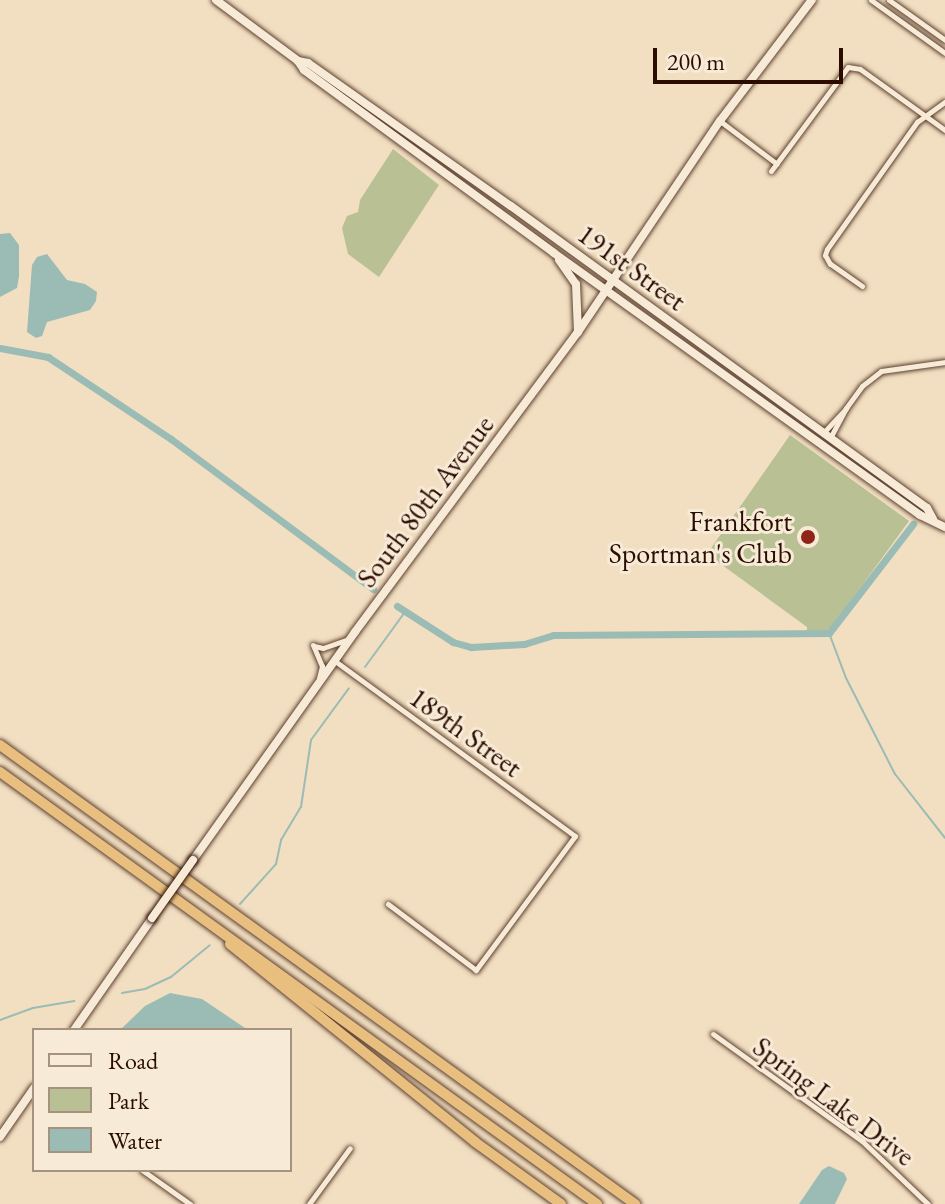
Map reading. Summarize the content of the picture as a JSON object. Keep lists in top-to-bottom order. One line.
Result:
{"streets":{"main road":["191st Street","South 80th Avenue"],"street":["189th Street","Spring Lake Drive"]},"crossings":[["191st Street","South 80th Avenue"],["South 80th Avenue","189th Street"]],"places":["Frankfort Sportman's Club"],"legend":["Road","Park","Water"],"scale_bar":"200 m"}
